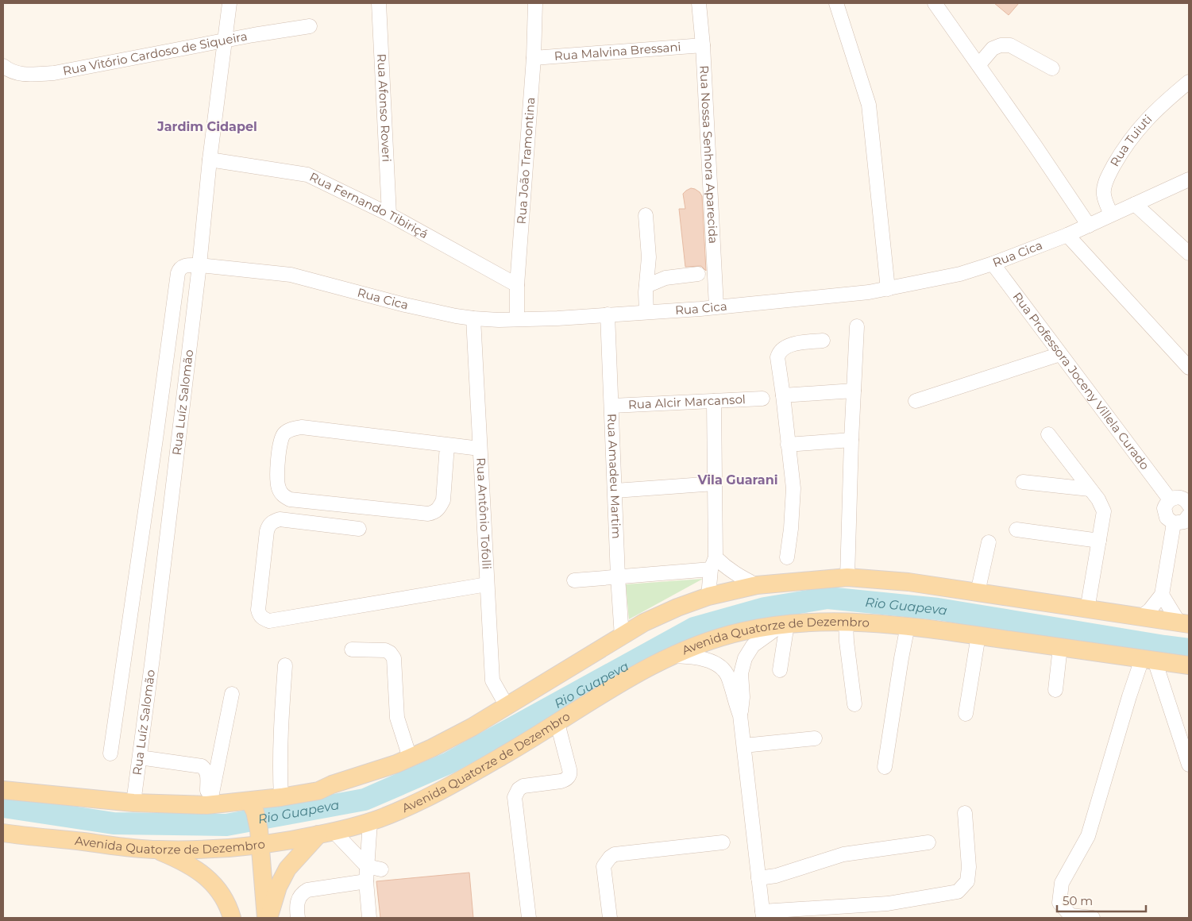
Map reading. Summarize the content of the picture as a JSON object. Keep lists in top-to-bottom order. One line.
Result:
{"streets":{"main road":["Avenida Quatorze de Dezembro"],"street":["Rua Malvina Bressani","Rua Vitório Cardoso de Siqueira","Rua Afonso Roveri","Rua Tuiuti","Rua Nossa Senhora Aparecida","Rua João Tramontina","Rua Fernando Tibiriçá","Rua Cica","Rua Professora Joceny Villela Curado","Rua Luíz Salomão","Rua Alcir Marcansol","Rua Amadeu Martim","Rua Antônio Tofolli"]},"crossings":[["Rua Malvina Bressani","Rua Nossa Senhora Aparecida"],["Rua Malvina Bressani","Rua João Tramontina"],["Rua Vitório Cardoso de Siqueira","Rua Luíz Salomão"],["Rua Afonso Roveri","Rua Fernando Tibiriçá"],["Rua Tuiuti","Rua Cica"],["Rua Nossa Senhora Aparecida","Rua Cica"],["Rua João Tramontina","Rua Fernando Tibiriçá"],["Rua João Tramontina","Rua Cica"],["Rua Fernando Tibiriçá","Rua Luíz Salomão"],["Rua Cica","Rua Professora Joceny Villela Curado"],["Rua Cica","Rua Luíz Salomão"],["Rua Cica","Rua Amadeu Martim"],["Rua Cica","Rua Antônio Tofolli"],["Rua Alcir Marcansol","Rua Amadeu Martim"]],"districts":["Jardim Cidapel","Vila Guarani"],"water":["Rio Guapeva"],"scale_bar":"50 m"}
